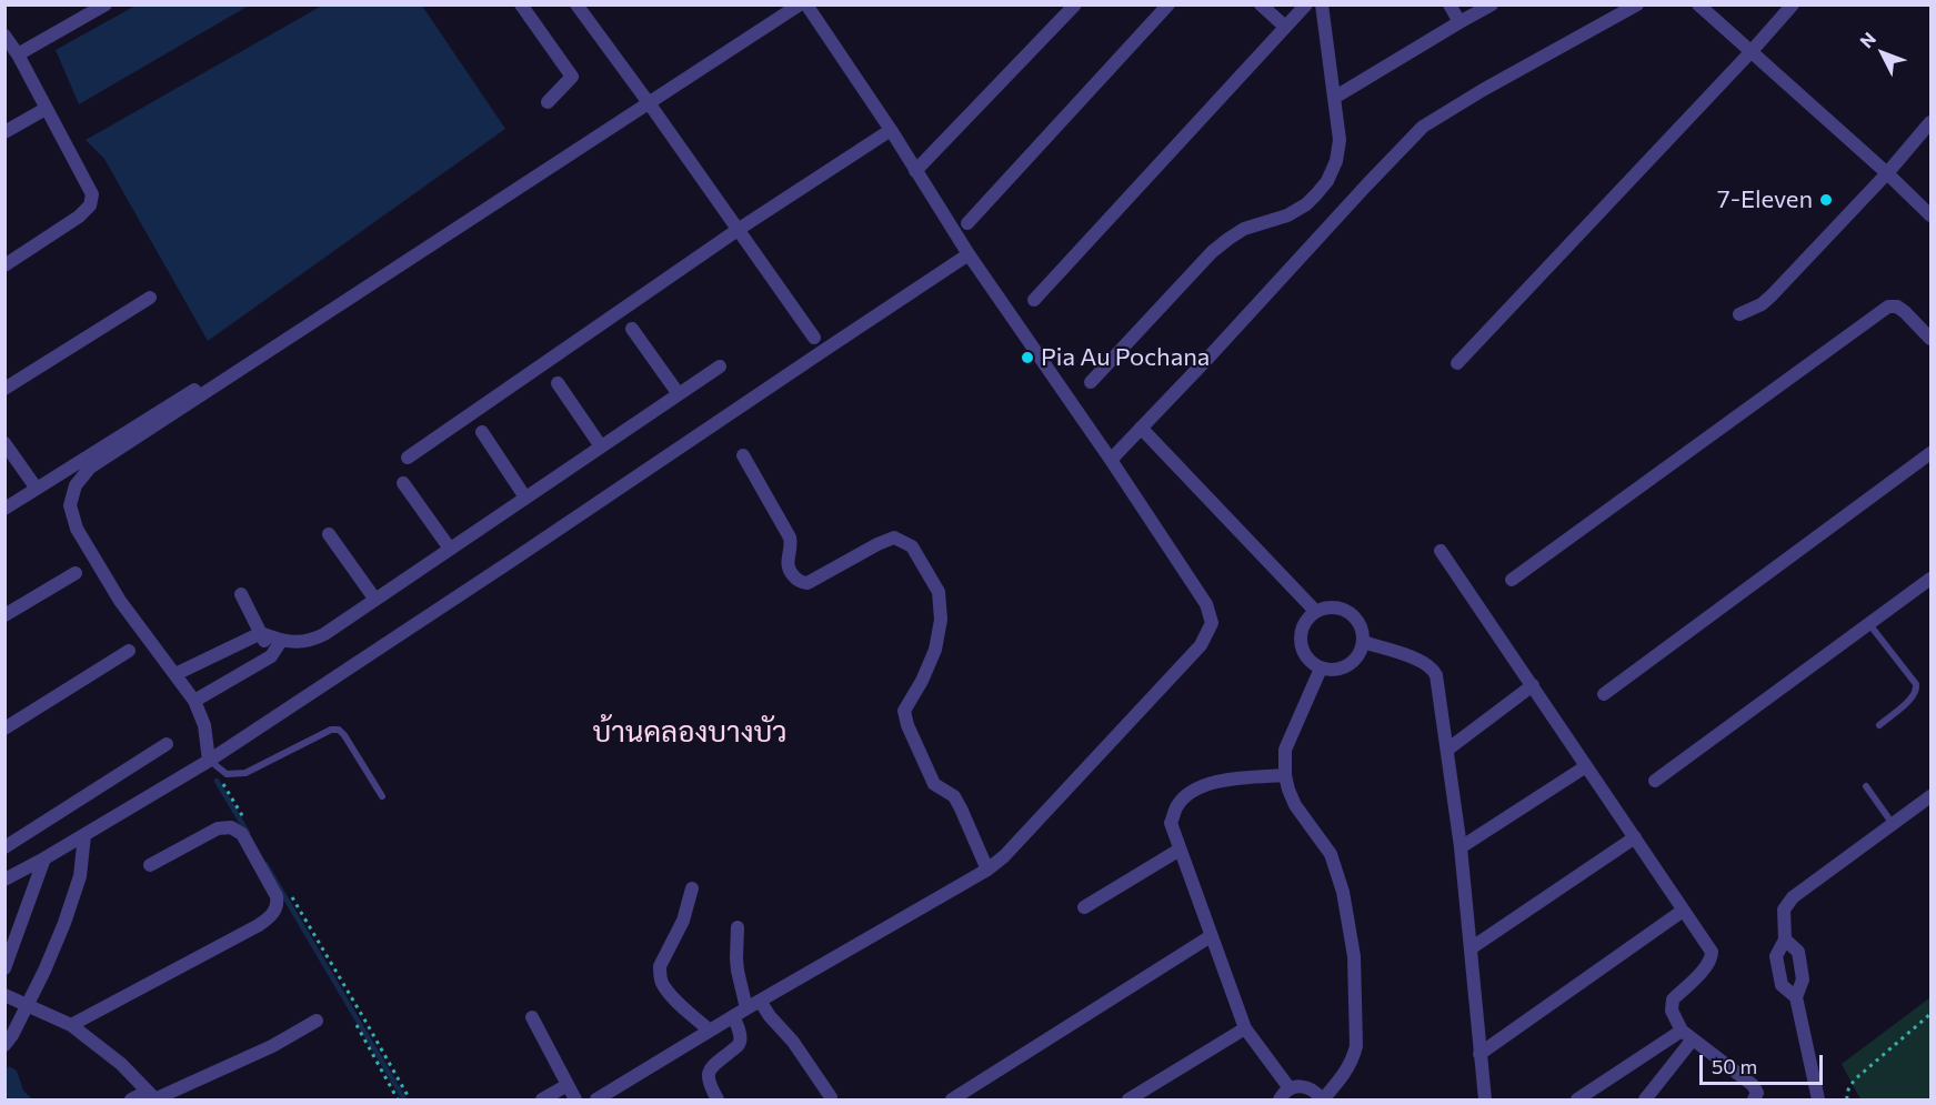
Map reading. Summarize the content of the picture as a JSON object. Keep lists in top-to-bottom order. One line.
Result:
{"districts":["บ้านคลองบางบัว"],"places":["7-Eleven","Pia Au Pochana"],"scale_bar":"50 m","north":"top left"}
